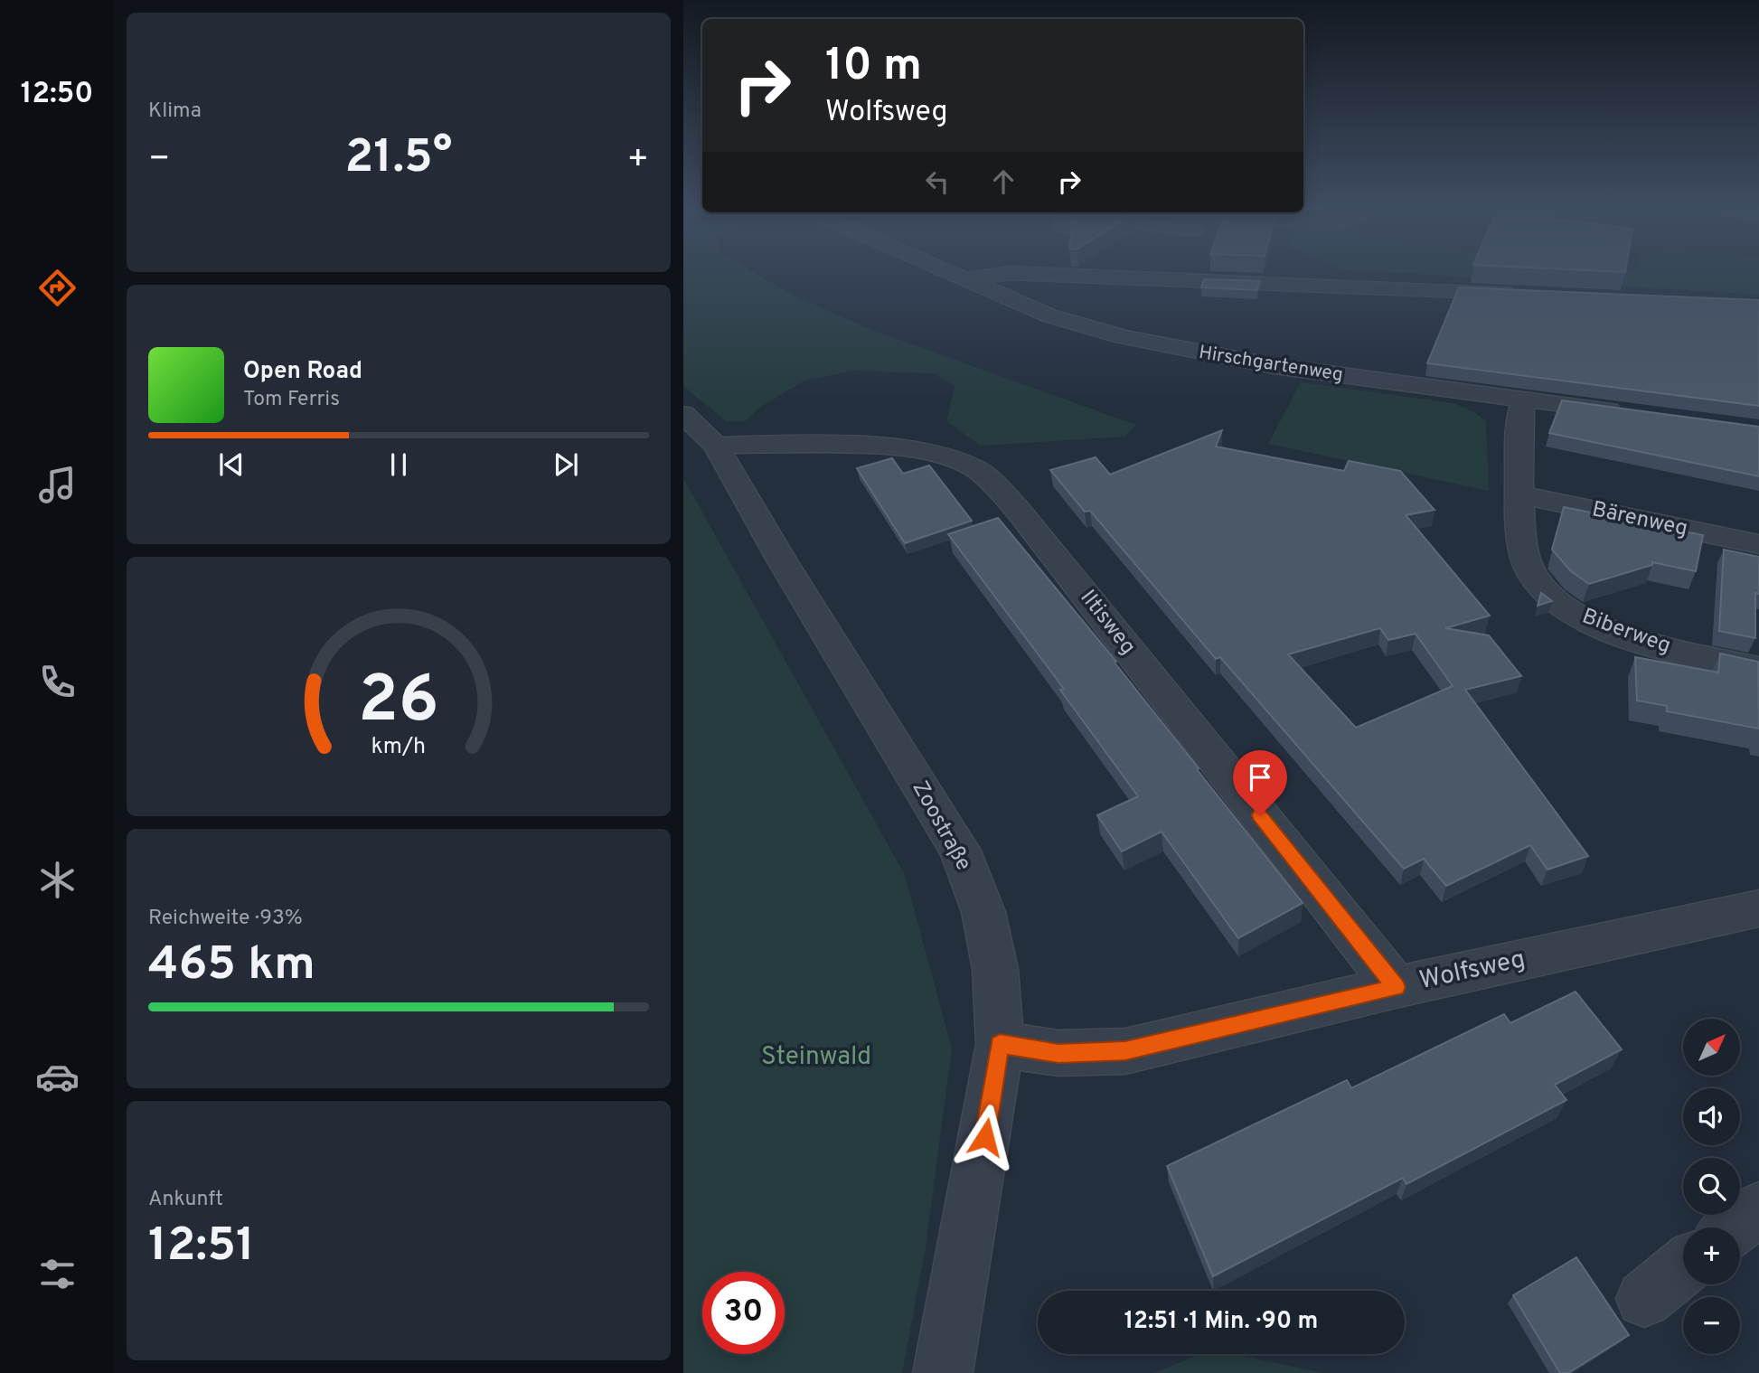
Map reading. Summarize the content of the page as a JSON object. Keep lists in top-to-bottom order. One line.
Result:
{"streets":{"street":["Hirschgartenweg","Bärenweg","Iltisweg","Biberweg","Zoostraße","Wolfsweg"]},"crossings":[["Hirschgartenweg","Biberweg"],["Bärenweg","Biberweg"],["Iltisweg","Zoostraße"],["Iltisweg","Wolfsweg"],["Zoostraße","Wolfsweg"]],"parks":["Steinwald"],"north":"top right","page":{"tabs":"12:50","tile":["Klima",["Reichweite · 93%","465 km"],["Ankunft","12:51"]],"turn":["10 m","Wolfsweg"],"heat":["−","21.5°","+"],"song":["Open Road","Tom Ferris"],"map_buttons":["+","−"],"limit":"30","trip":"12:51 · 1 Min. · 90 m","gauge":["26","km/h"]}}
